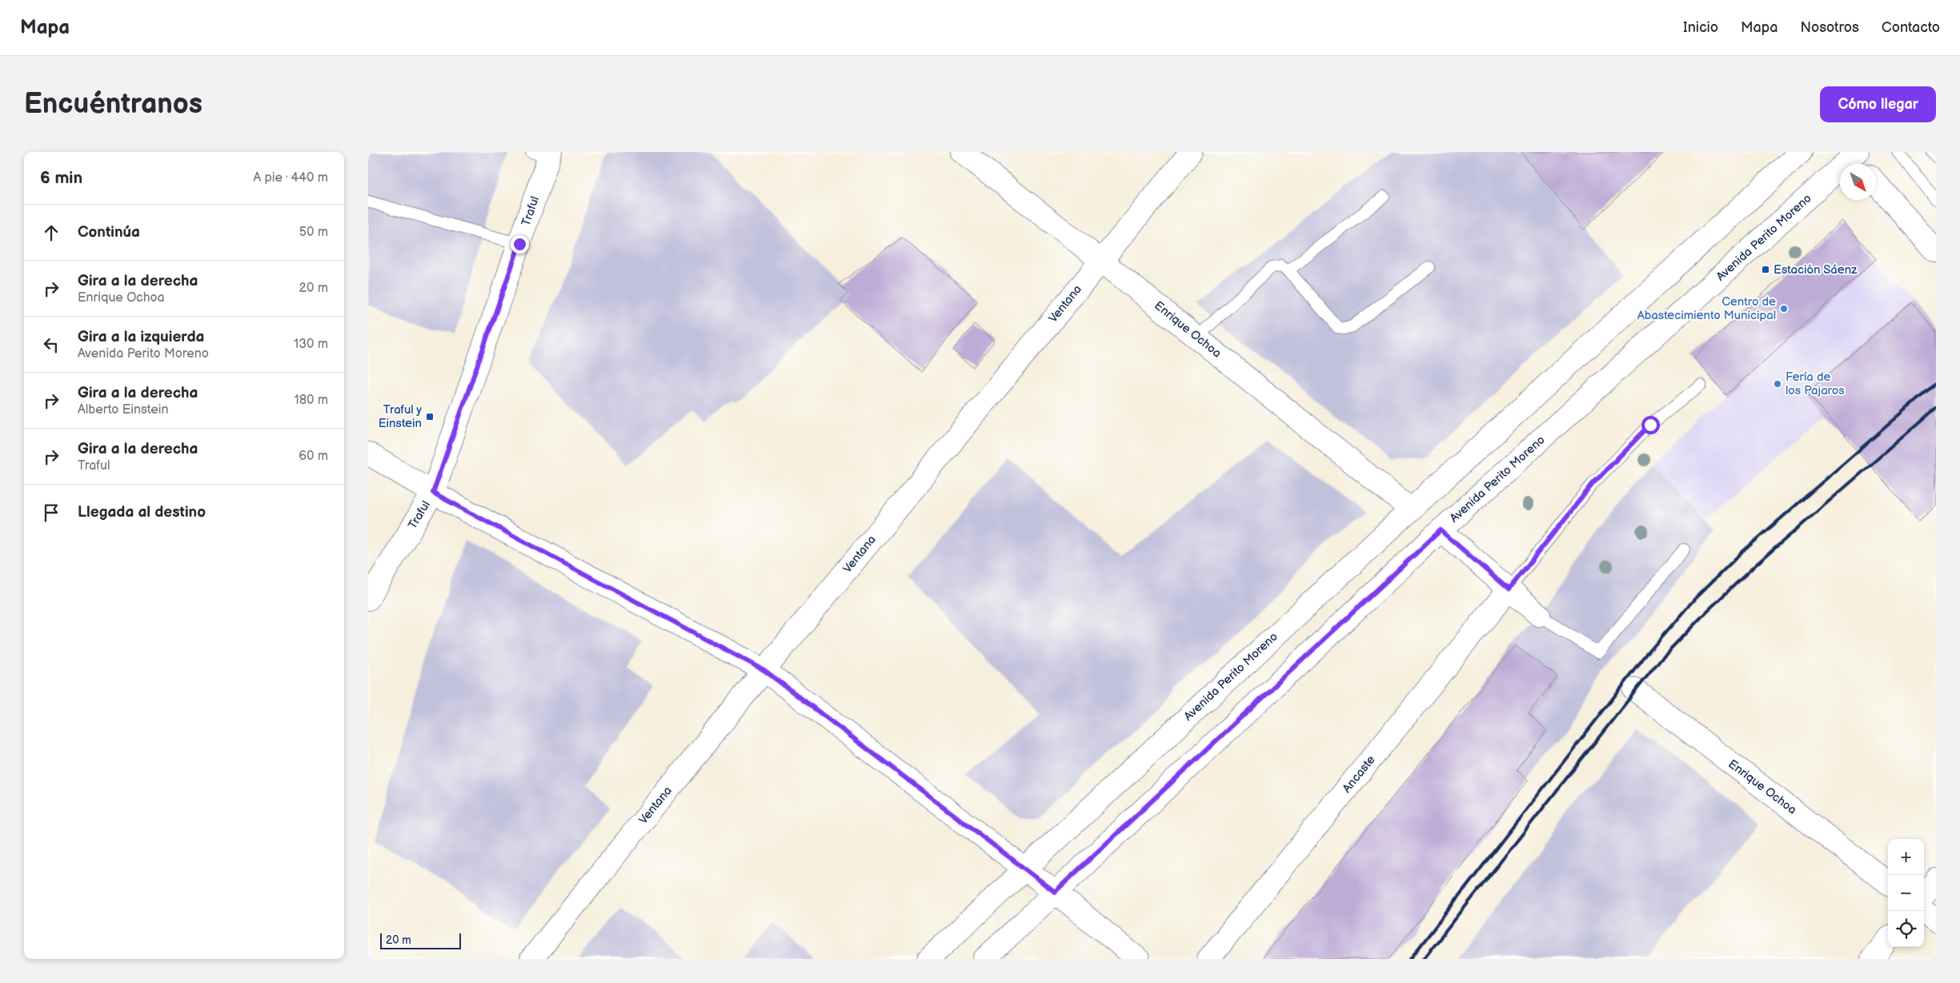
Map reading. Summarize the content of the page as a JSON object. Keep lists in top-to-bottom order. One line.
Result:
{"streets":{"street":["Traful","Avenida Perito Moreno","Ventana","Enrique Ochoa","Ancaste"]},"crossings":[["Avenida Perito Moreno","Enrique Ochoa"],["Ventana","Enrique Ochoa"]],"places":{"transit":["Estación Sáenz","Traful y Einstein"],"other":["Centro de Abastecimiento Municipal","Fería de los Pajaros"]},"scale_bar":"20 m","north":"bottom right","page":{"header":"Mapa","nav":["Inicio","Mapa","Nosotros","Contacto"],"buttons":"Cómo llegar","title":"Encuéntranos","heading":["6 min","A pie · 440 m"],"list":[["Continúa","50 m"],["Gira a la derecha","Enrique Ochoa","20 m"],["Gira a la izquierda","Avenida Perito Moreno","130 m"],["Gira a la derecha","Alberto Einstein","180 m"],["Gira a la derecha","Traful","60 m"],"Llegada al destino"],"map_buttons":["+","−"],"scale":"20 m"}}
